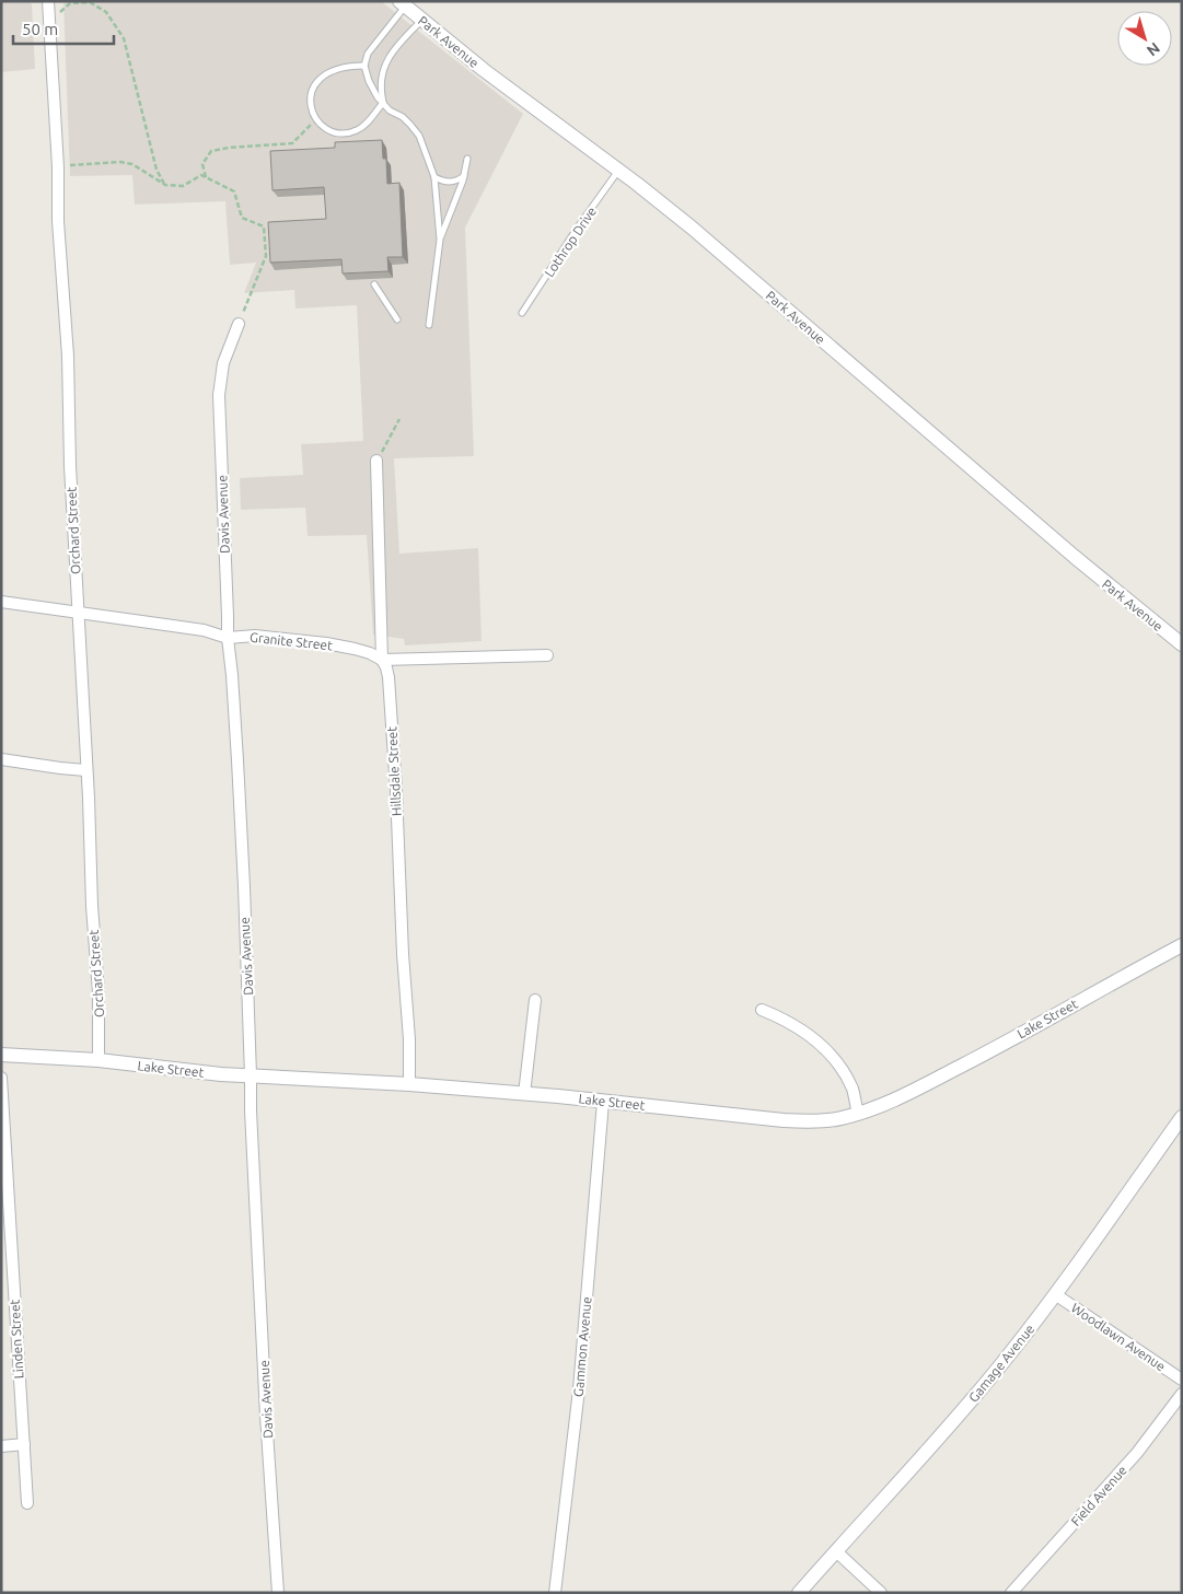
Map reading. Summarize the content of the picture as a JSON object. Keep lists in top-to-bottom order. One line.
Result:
{"streets":{"street":["Park Avenue","Davis Avenue","Orchard Street","Granite Street","Hillsdale Street","Lake Street","Woodlawn Avenue","Linden Street","Gammon Avenue","Gamage Avenue","Field Avenue"],"lane":["Lothrop Drive"]},"crossings":[["Park Avenue","Lothrop Drive"],["Davis Avenue","Granite Street"],["Davis Avenue","Lake Street"],["Orchard Street","Granite Street"],["Orchard Street","Lake Street"],["Granite Street","Hillsdale Street"],["Hillsdale Street","Lake Street"],["Lake Street","Gammon Avenue"],["Woodlawn Avenue","Gamage Avenue"]],"scale_bar":"50 m","north":"bottom right"}
